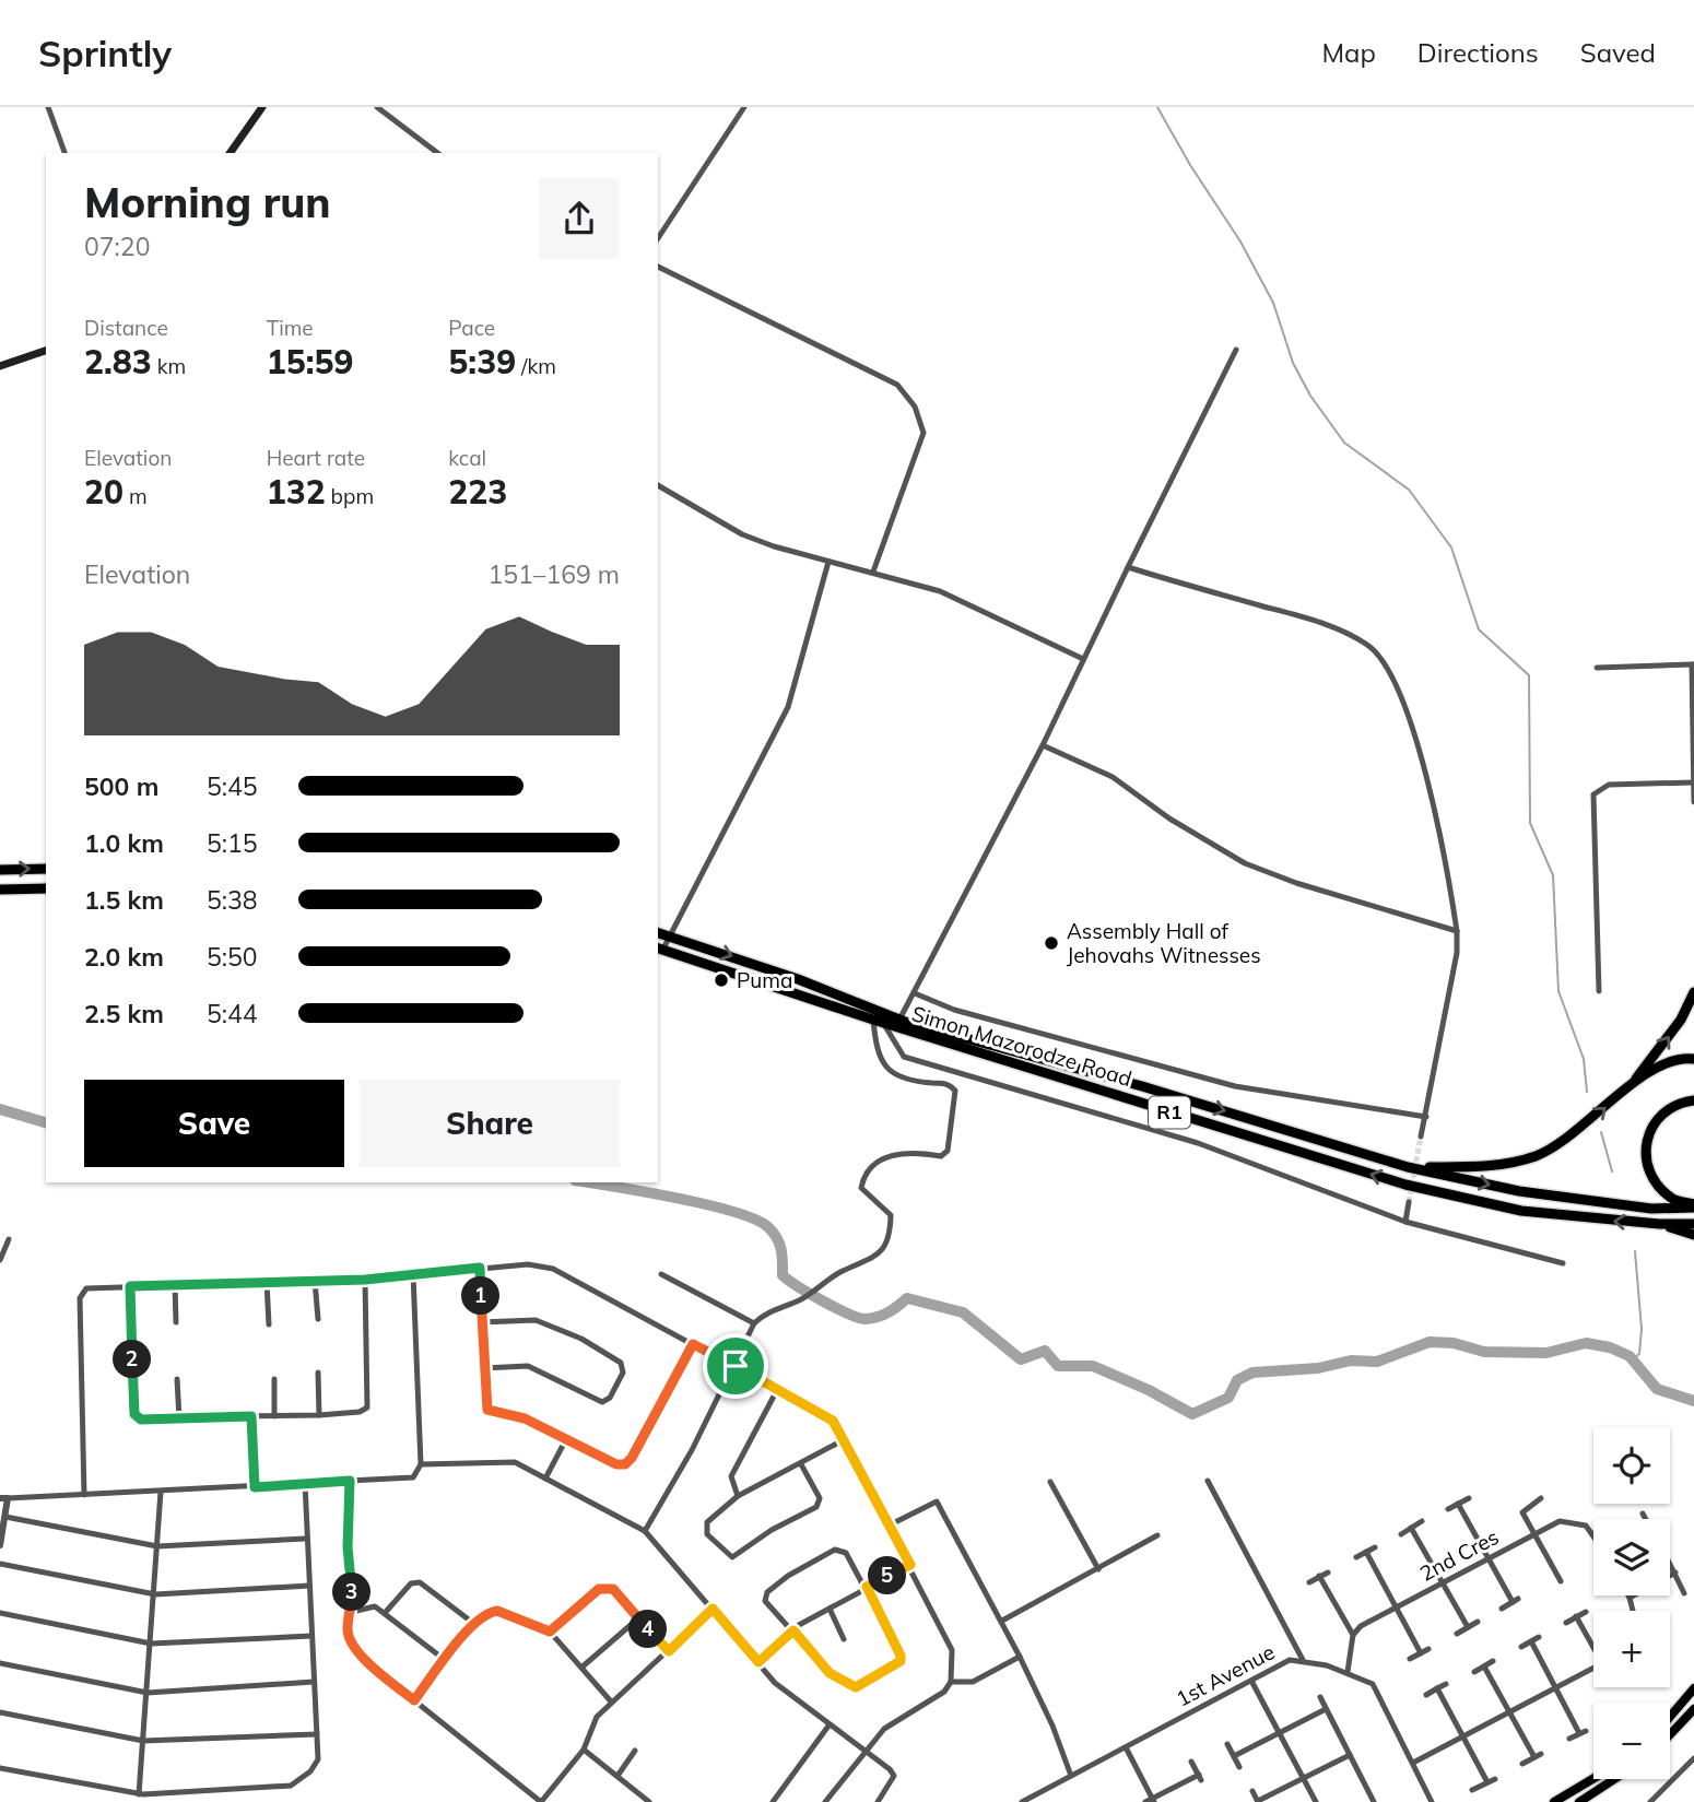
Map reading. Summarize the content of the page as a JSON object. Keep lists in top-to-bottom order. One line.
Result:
{"streets":{"highway":["Simon Mazorodze Road","R1"],"street":["2nd Cres","1st Avenue"]},"places":["Assembly Hall of Jehovahs Witnesses","Puma"],"page":{"header":"Sprintly","nav":["Map","Directions","Saved"],"heading":["Morning run","07:20"],"stats":[["Distance","2.83 km"],["Time","15:59"],["Pace","5:39 /km"],["Elevation","20 m"],["Heart rate","132 bpm"],["kcal","223"]],"chart":["Elevation","151–169 m"],"list":[{"name":"500 m","note":"5:45"},{"name":"1.0 km","note":"5:15"},{"name":"1.5 km","note":"5:38"},{"name":"2.0 km","note":"5:50"},{"name":"2.5 km","note":"5:44"}],"buttons":["Save","Share"],"pins":["1","2","5","3","4"],"map_buttons":["+","−"]}}
